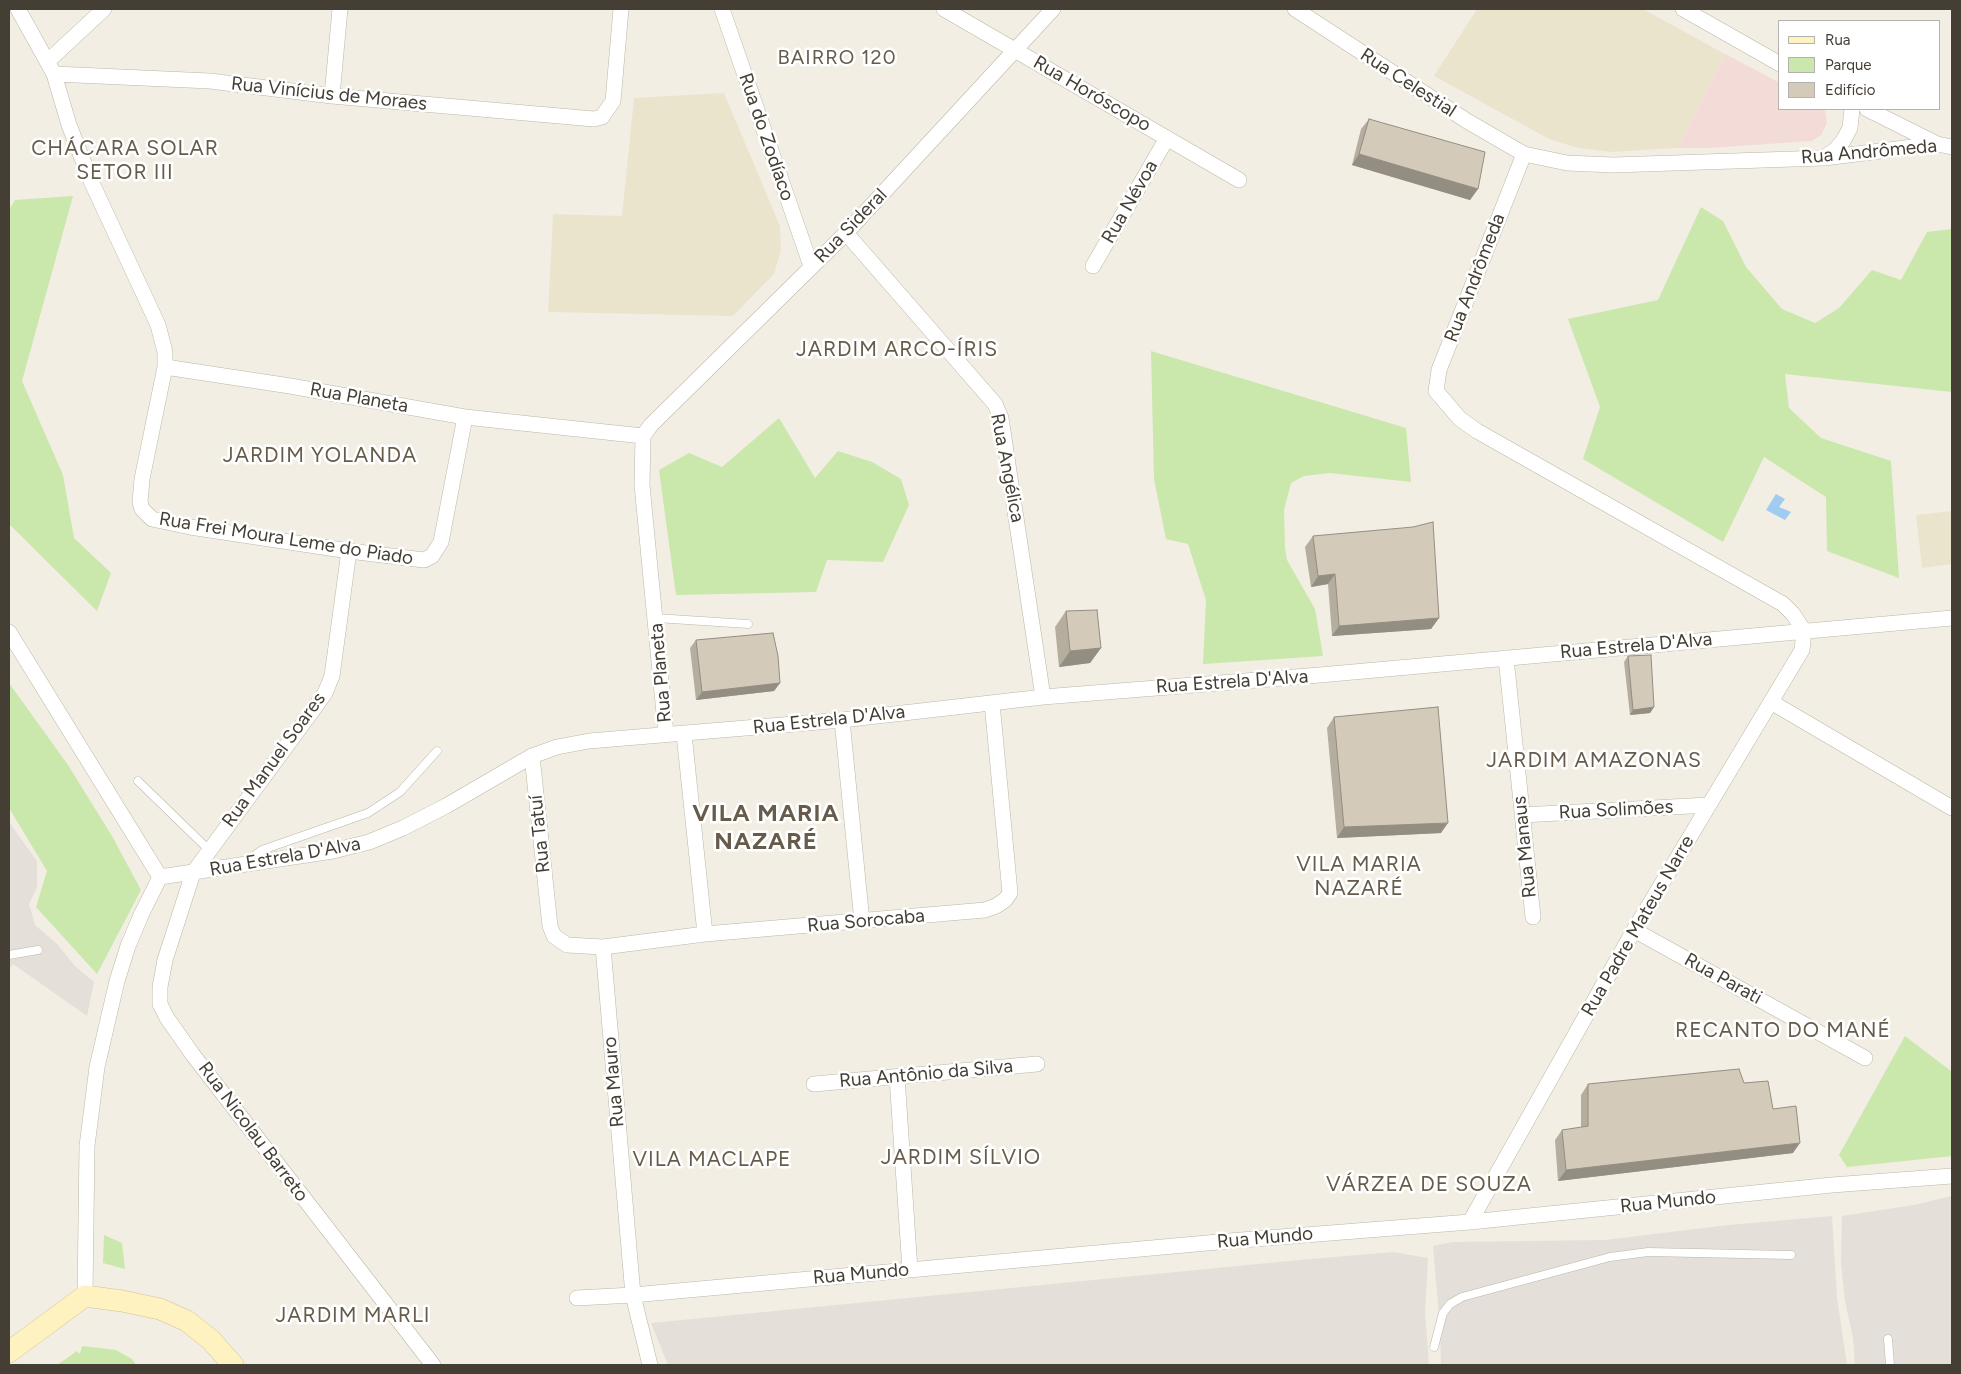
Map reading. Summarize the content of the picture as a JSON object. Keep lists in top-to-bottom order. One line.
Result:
{"streets":{"street":["Rua Celestial","Rua Vinícius de Moraes","Rua Horóscopo","Rua do Zodíaco","Rua Andrômeda","Rua Névoa","Rua Sideral","Rua Planeta","Rua Angélica","Rua Frei Moura Leme do Piado","Rua Estrela D'Alva","Rua Manuel Soares","Rua Solimões","Rua Tatuí","Rua Manaus","Rua Sorocaba","Rua Padre Mateus Narre","Rua Parati","Rua Antônio da Silva","Rua Mauro","Rua Nicolau Barreto","Rua Mundo"]},"crossings":[["Rua Celestial","Rua Andrômeda"],["Rua Horóscopo","Rua Névoa"],["Rua Horóscopo","Rua Sideral"],["Rua do Zodíaco","Rua Sideral"],["Rua Andrômeda","Rua Estrela D'Alva"],["Rua Andrômeda","Rua Padre Mateus Narre"],["Rua Sideral","Rua Planeta"],["Rua Sideral","Rua Angélica"],["Rua Planeta","Rua Frei Moura Leme do Piado"],["Rua Planeta","Rua Estrela D'Alva"],["Rua Angélica","Rua Estrela D'Alva"],["Rua Frei Moura Leme do Piado","Rua Manuel Soares"],["Rua Estrela D'Alva","Rua Manuel Soares"],["Rua Estrela D'Alva","Rua Tatuí"],["Rua Estrela D'Alva","Rua Manaus"],["Rua Estrela D'Alva","Rua Sorocaba"],["Rua Estrela D'Alva","Rua Padre Mateus Narre"],["Rua Estrela D'Alva","Rua Nicolau Barreto"],["Rua Manuel Soares","Rua Nicolau Barreto"],["Rua Solimões","Rua Manaus"],["Rua Solimões","Rua Padre Mateus Narre"],["Rua Tatuí","Rua Sorocaba"],["Rua Sorocaba","Rua Mauro"],["Rua Padre Mateus Narre","Rua Parati"],["Rua Padre Mateus Narre","Rua Mundo"],["Rua Mauro","Rua Mundo"]],"districts":["BAIRRO 120","CHÁCARA SOLAR SETOR III","JARDIM ARCO-ÍRIS","JARDIM YOLANDA","JARDIM AMAZONAS","VILA MARIA NAZARÉ","VILA MARIA NAZARÉ","RECANTO DO MANÉ","JARDIM SÍLVIO","VILA MACLAPE","VÁRZEA DE SOUZA","JARDIM MARLI"],"legend":["Rua","Parque","Edifício"]}
